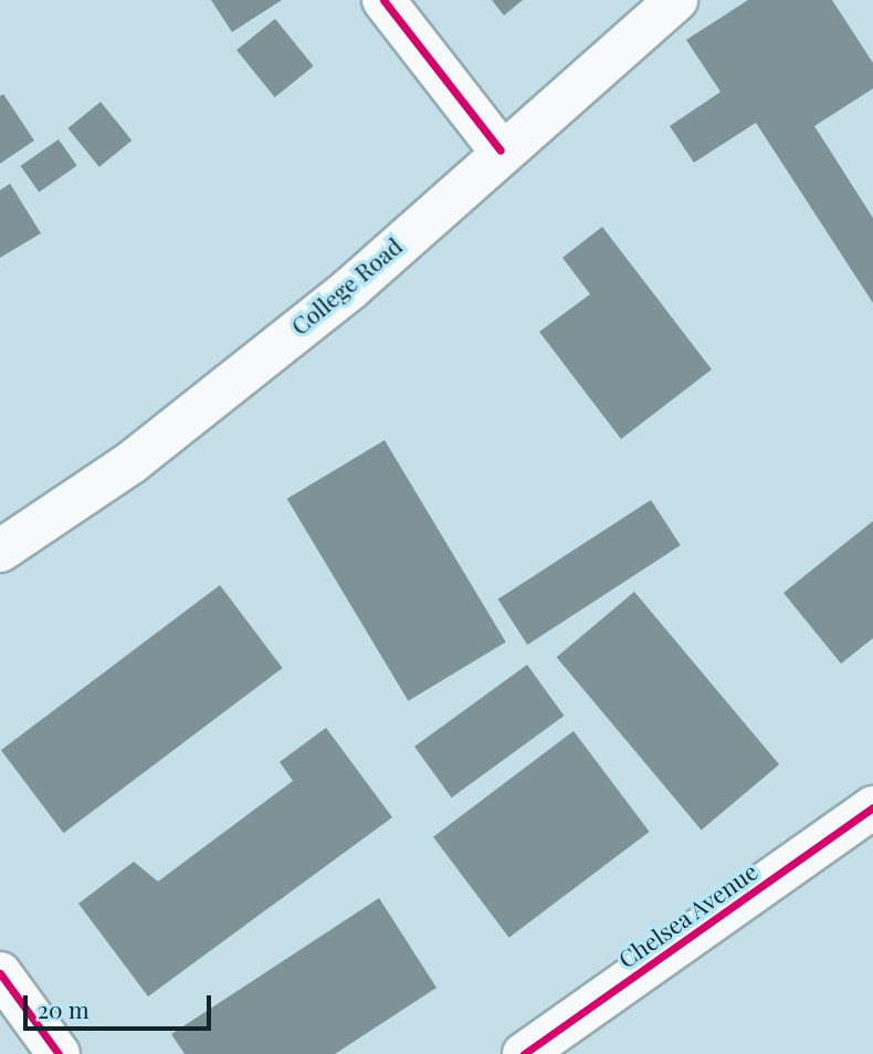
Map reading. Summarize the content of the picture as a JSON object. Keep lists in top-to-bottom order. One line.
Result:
{"streets":{"main road":["College Road","Chelsea Avenue"]},"scale_bar":"20 m"}
